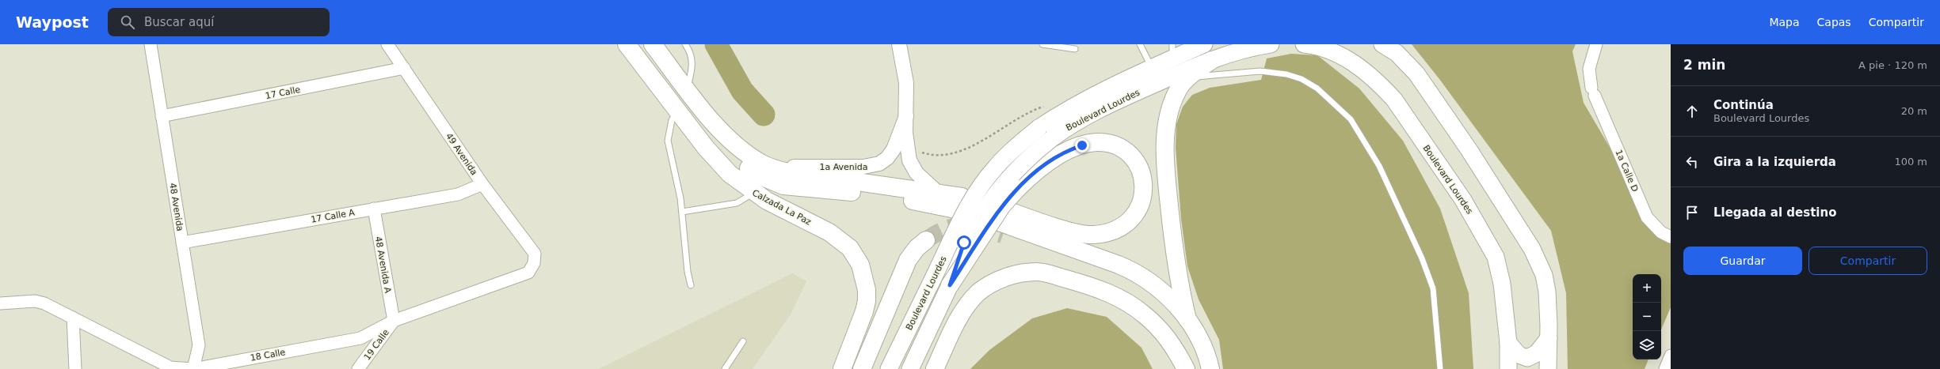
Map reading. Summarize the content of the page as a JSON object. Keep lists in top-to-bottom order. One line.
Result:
{"streets":{"main road":["Boulevard Lourdes","Calzada La Paz"],"street":["17 Calle","49 Avenida","1a Avenida","1a Calle D","48 Avenida","17 Calle A","48 Avenida A","19 Calle","18 Calle"]},"crossings":[["17 Calle","49 Avenida"],["17 Calle","48 Avenida"],["49 Avenida","17 Calle A"],["49 Avenida","18 Calle"],["48 Avenida","17 Calle A"],["48 Avenida","18 Calle"],["17 Calle A","48 Avenida A"],["48 Avenida A","19 Calle"],["48 Avenida A","18 Calle"],["19 Calle","18 Calle"]],"page":{"header":"Waypost","search":"Buscar aquí","nav":["Mapa","Capas","Compartir"],"heading":["2 min","A pie · 120 m"],"list":[["Continúa","Boulevard Lourdes","20 m"],["Gira a la izquierda","100 m"],"Llegada al destino"],"buttons":["Guardar","Compartir"],"map_buttons":["+","−"]}}
